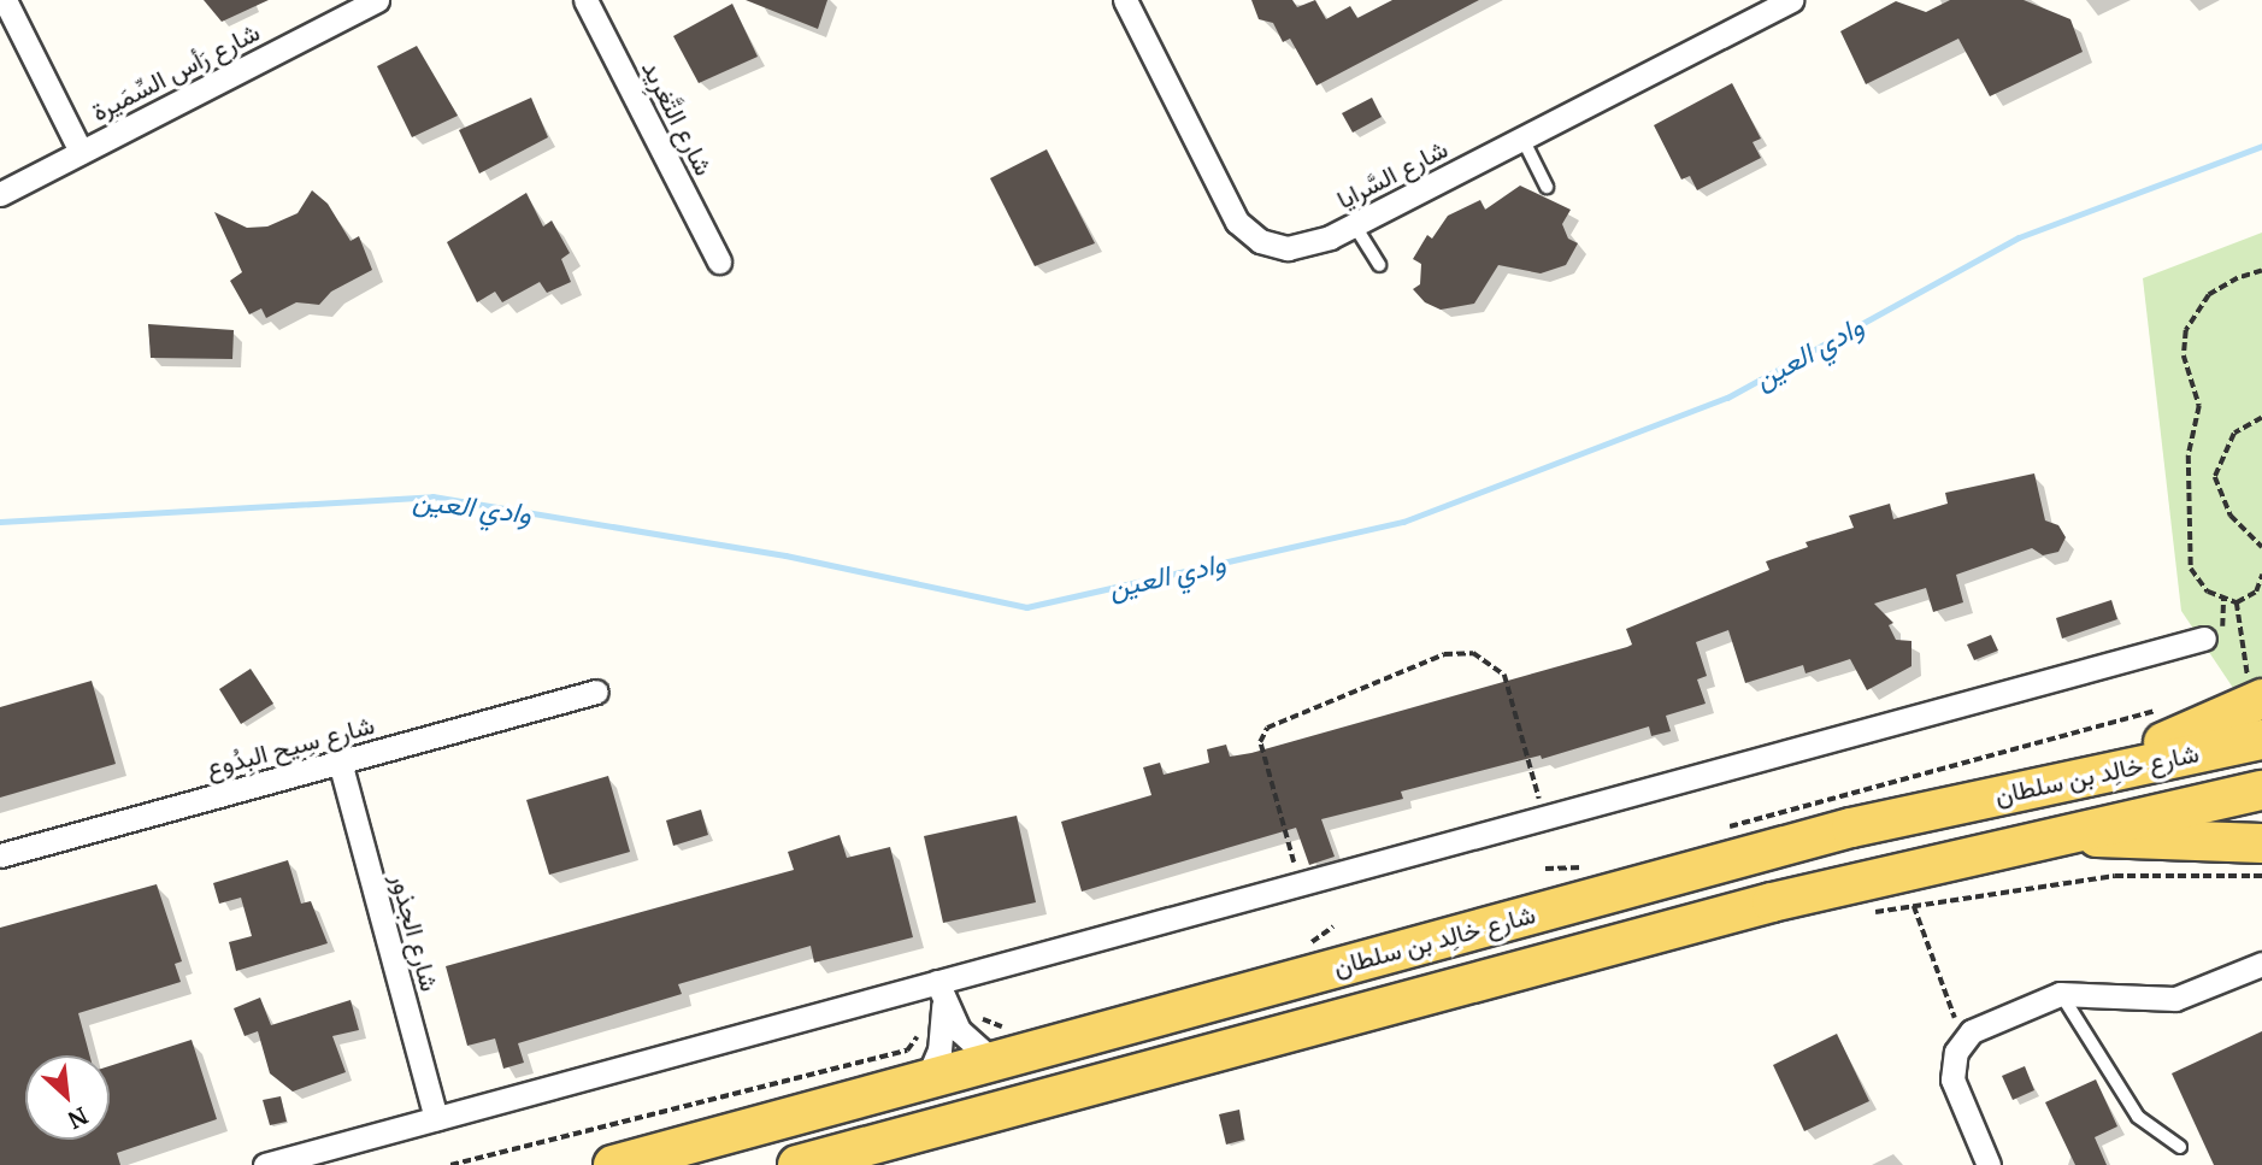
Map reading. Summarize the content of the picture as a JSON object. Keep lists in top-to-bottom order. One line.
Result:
{"streets":{"main road":["شارع خالِد بن سلطان"],"street":["شارع رَأس السِّمَيرة","شارع التَّغرِيد","شارع السَّرايا","شارع سِيح البِدُوع","شارع الجذور"]},"crossings":[["شارع سِيح البِدُوع","شارع الجذور"]],"water":["وادي العين"],"north":"bottom right"}
